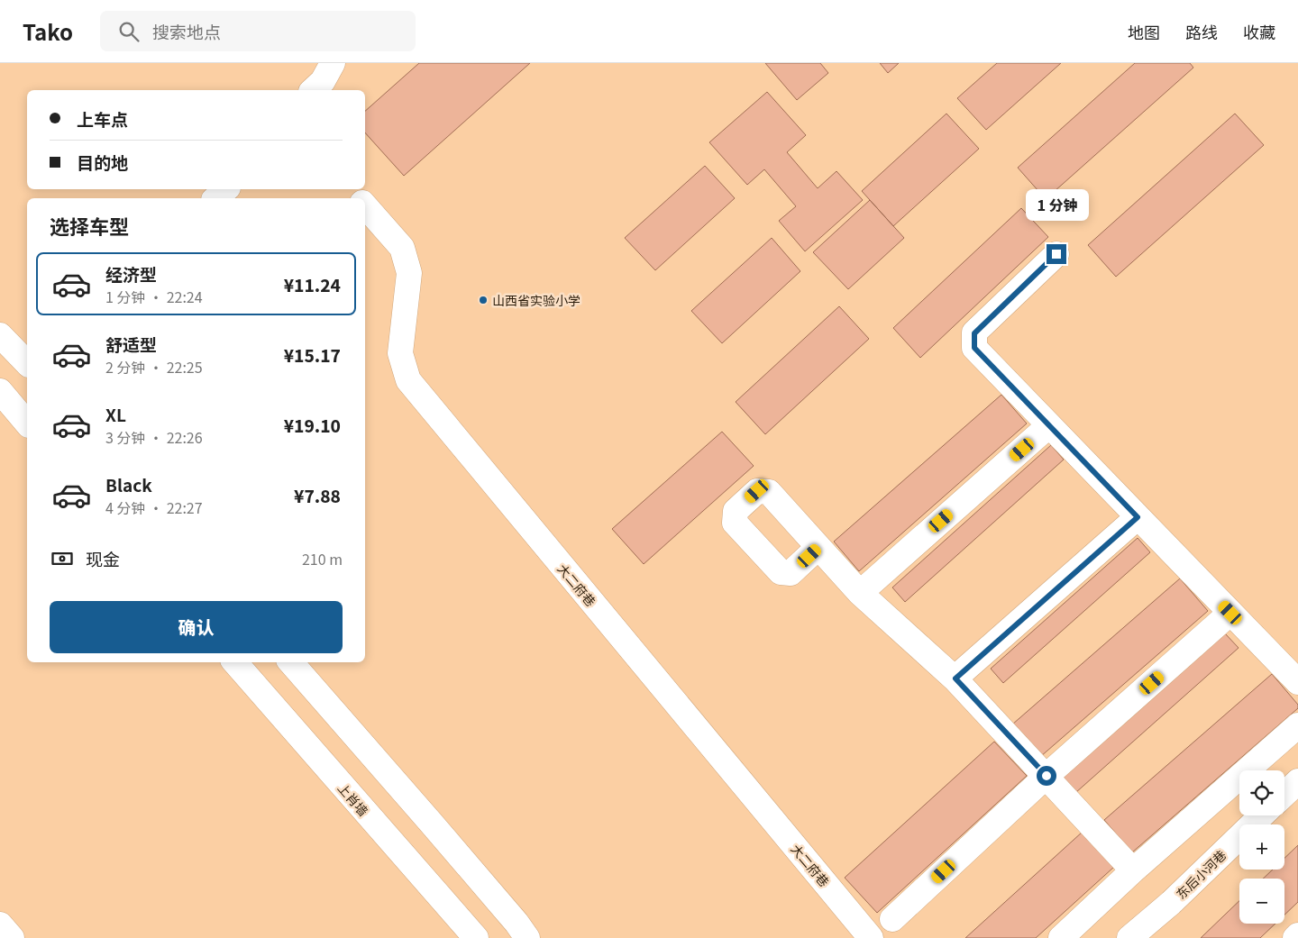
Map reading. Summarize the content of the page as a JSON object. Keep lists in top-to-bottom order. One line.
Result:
{"streets":{"street":["大二府巷","上肖墙","东后小河巷"]},"places":["山西省实验小学"],"page":{"header":"Tako","search":"搜索地点","nav":["地图","路线","收藏"],"banner":["上车点","目的地"],"bubble":"1 分钟","heading":"选择车型","list":[{"name":"经济型","note":"1 分钟 · 22:24","value":"¥11.24"},{"name":"舒适型","note":"2 分钟 · 22:25","value":"¥15.17"},{"name":"XL","note":"3 分钟 · 22:26","value":"¥19.10"},{"name":"Black","note":"4 分钟 · 22:27","value":"¥7.88"}],"pay":["现金","210 m"],"buttons":"确认","map_buttons":["+","−"]}}
